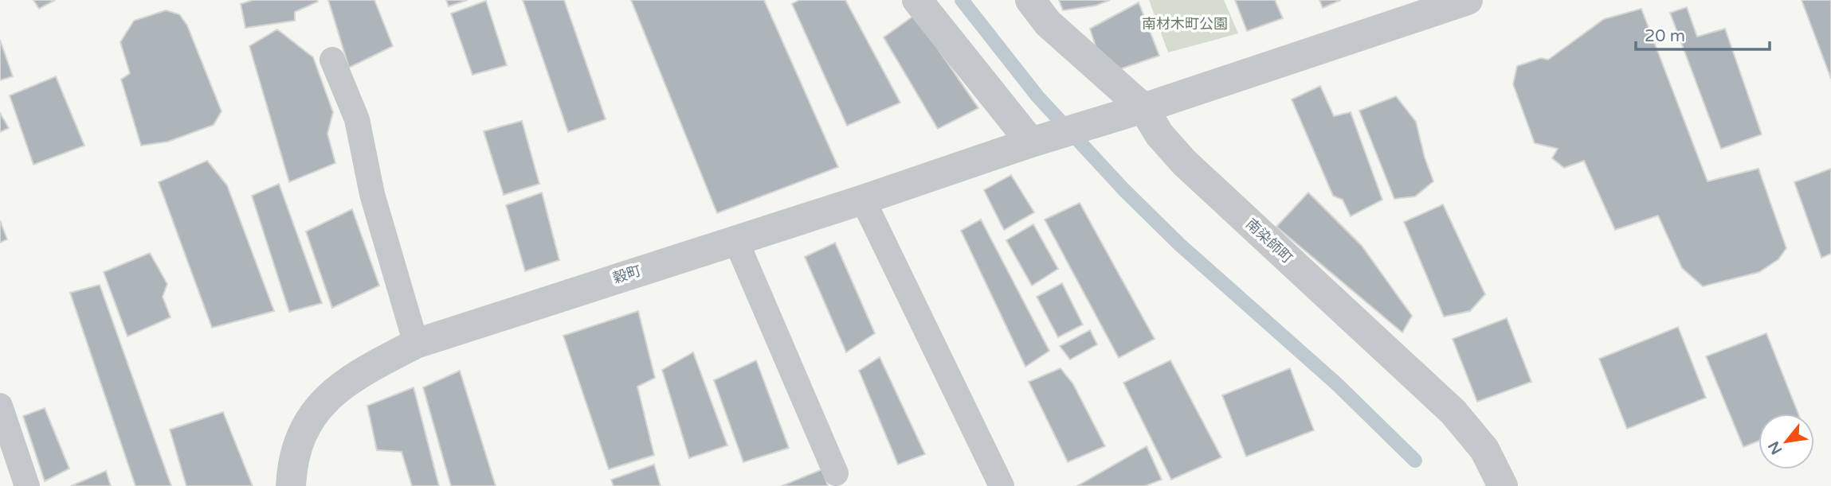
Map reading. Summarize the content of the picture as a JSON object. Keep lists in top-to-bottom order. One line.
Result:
{"streets":{"street":["南染師町","穀町"]},"crossings":[["南染師町","穀町"]],"parks":["南材木町公園"],"scale_bar":"20 m","north":"bottom left"}
